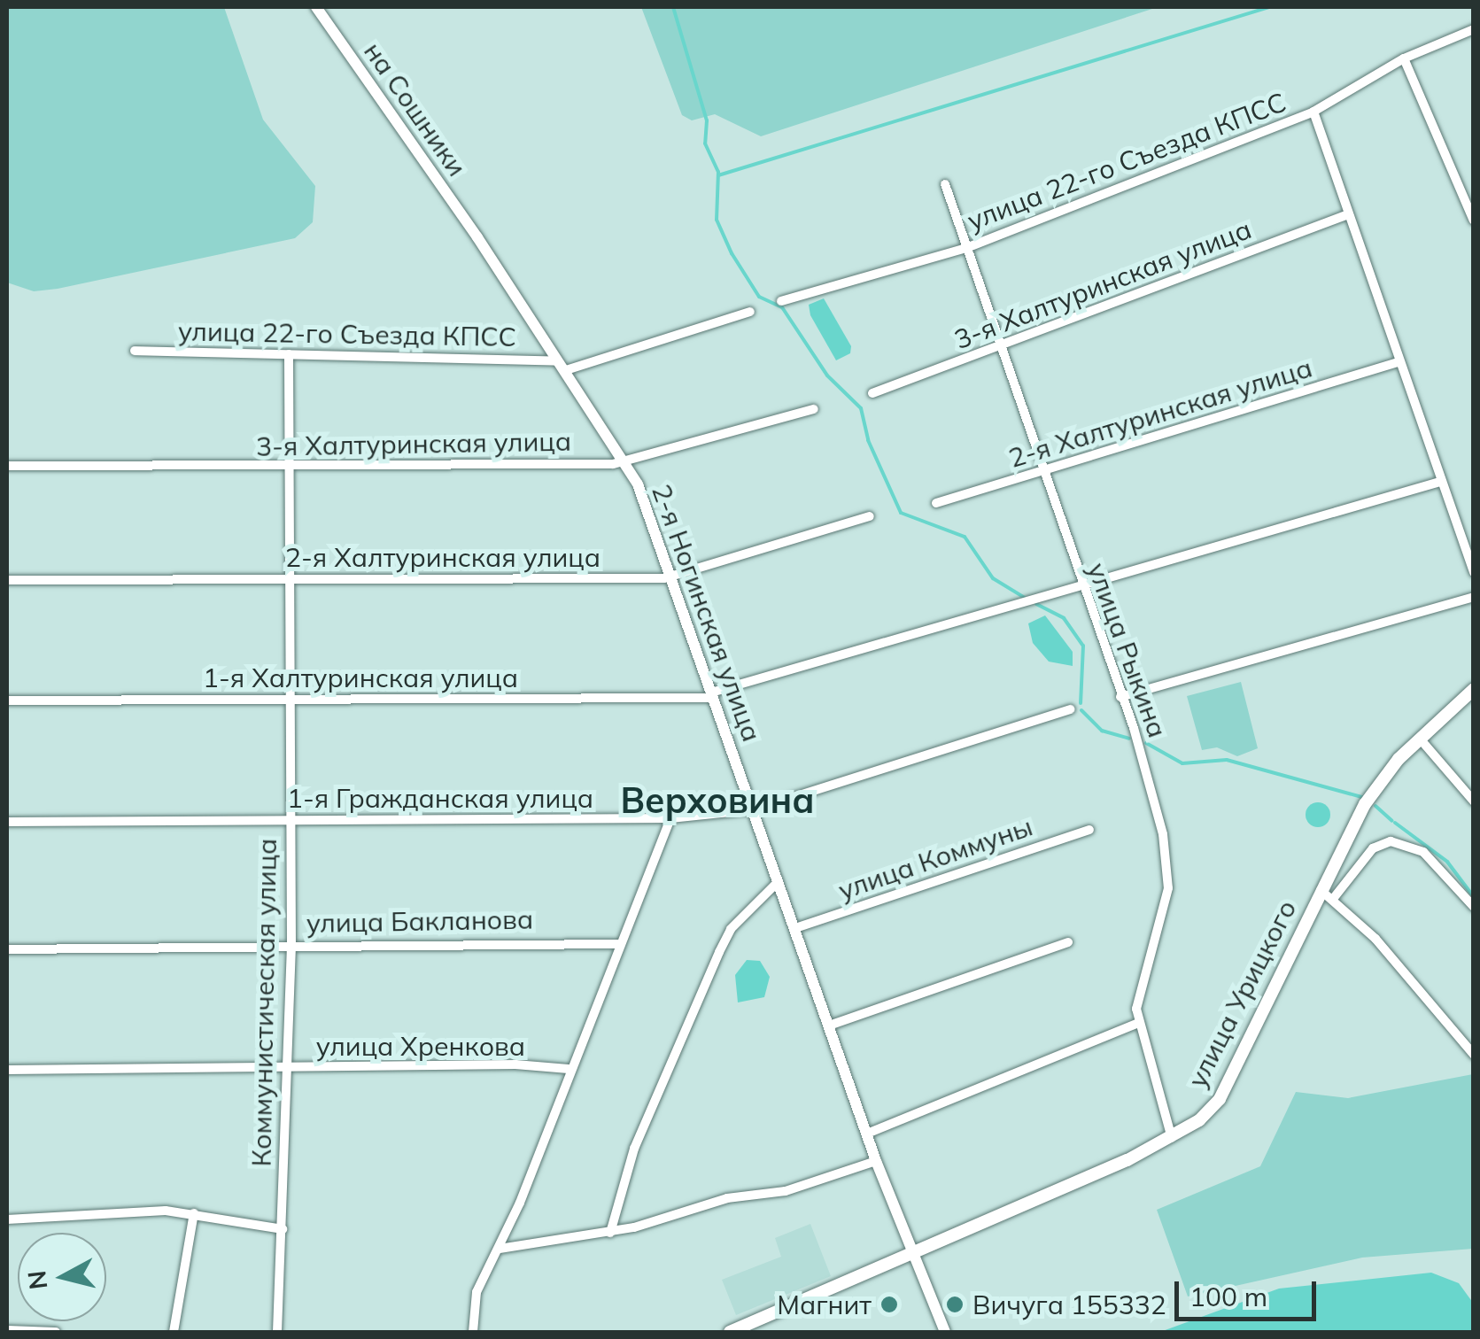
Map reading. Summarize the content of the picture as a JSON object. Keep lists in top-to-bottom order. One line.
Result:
{"streets":{"main road":["улица Урицкого"],"street":["на Сошники","улица 22-го Съезда КПСС","3-я Халтуринская улица","2-я Халтуринская улица","2-я Ногинская улица","улица Рыкина","1-я Халтуринская улица","1-я Гражданская улица","улица Коммуны","улица Бакланова","Коммунистическая улица","улица Хренкова"]},"crossings":[["на Сошники","2-я Ногинская улица"],["улица 22-го Съезда КПСС","2-я Ногинская улица"],["улица 22-го Съезда КПСС","улица Рыкина"],["улица 22-го Съезда КПСС","Коммунистическая улица"],["3-я Халтуринская улица","2-я Ногинская улица"],["3-я Халтуринская улица","улица Рыкина"],["3-я Халтуринская улица","Коммунистическая улица"],["2-я Халтуринская улица","2-я Ногинская улица"],["2-я Халтуринская улица","улица Рыкина"],["2-я Халтуринская улица","Коммунистическая улица"],["2-я Ногинская улица","1-я Халтуринская улица"],["2-я Ногинская улица","1-я Гражданская улица"],["2-я Ногинская улица","улица Коммуны"],["2-я Ногинская улица","улица Урицкого"],["улица Рыкина","1-я Халтуринская улица"],["улица Рыкина","улица Урицкого"],["1-я Халтуринская улица","Коммунистическая улица"],["1-я Гражданская улица","Коммунистическая улица"],["улица Бакланова","Коммунистическая улица"],["Коммунистическая улица","улица Хренкова"]],"districts":["Верховина"],"places":["Магнит","Вичуга 155332"],"scale_bar":"100 m","north":"left"}
